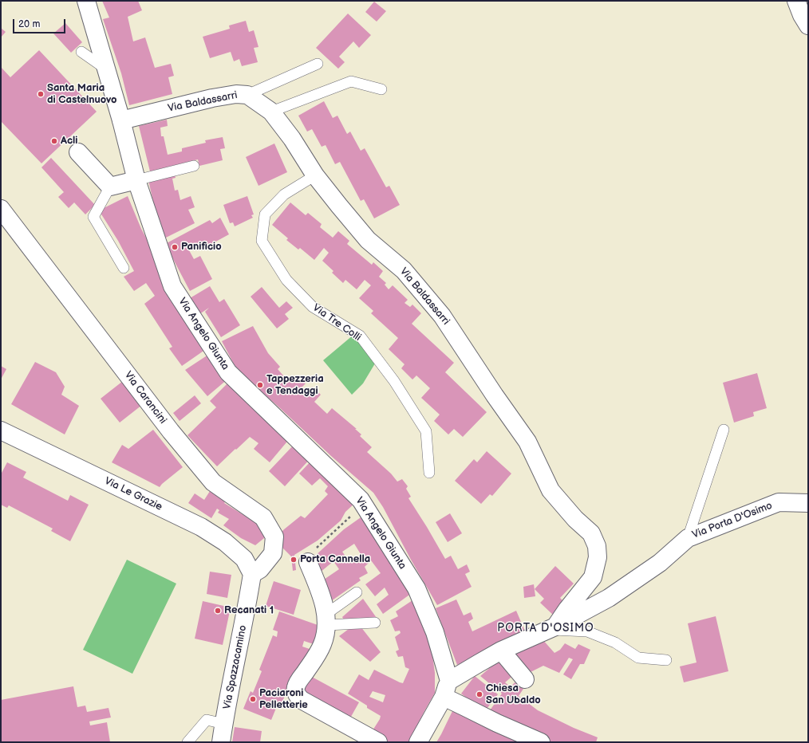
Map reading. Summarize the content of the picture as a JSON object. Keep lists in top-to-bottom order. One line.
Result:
{"streets":{"street":["Via Baldassarri","Via Angelo Giunta","Via Carancini","Via Le Grazie","Via Porta D'Osimo","Via Spazzacamino"],"lane":["Via Tre Colli"]},"crossings":[["Via Baldassarri","Via Tre Colli"],["Via Baldassarri","Via Angelo Giunta"],["Via Baldassarri","Via Porta D'Osimo"],["Via Angelo Giunta","Via Porta D'Osimo"],["Via Carancini","Via Le Grazie"],["Via Carancini","Via Spazzacamino"],["Via Le Grazie","Via Spazzacamino"]],"districts":["PORTA D'OSIMO"],"places":["Santa Maria di Castelnuovo","Acli","Panificio","Tappezzeria e Tendaggi","Porta Cannella","Recanati 1","Chiesa San Ubaldo","Paciaroni Pelletterie"],"scale_bar":"20 m"}
